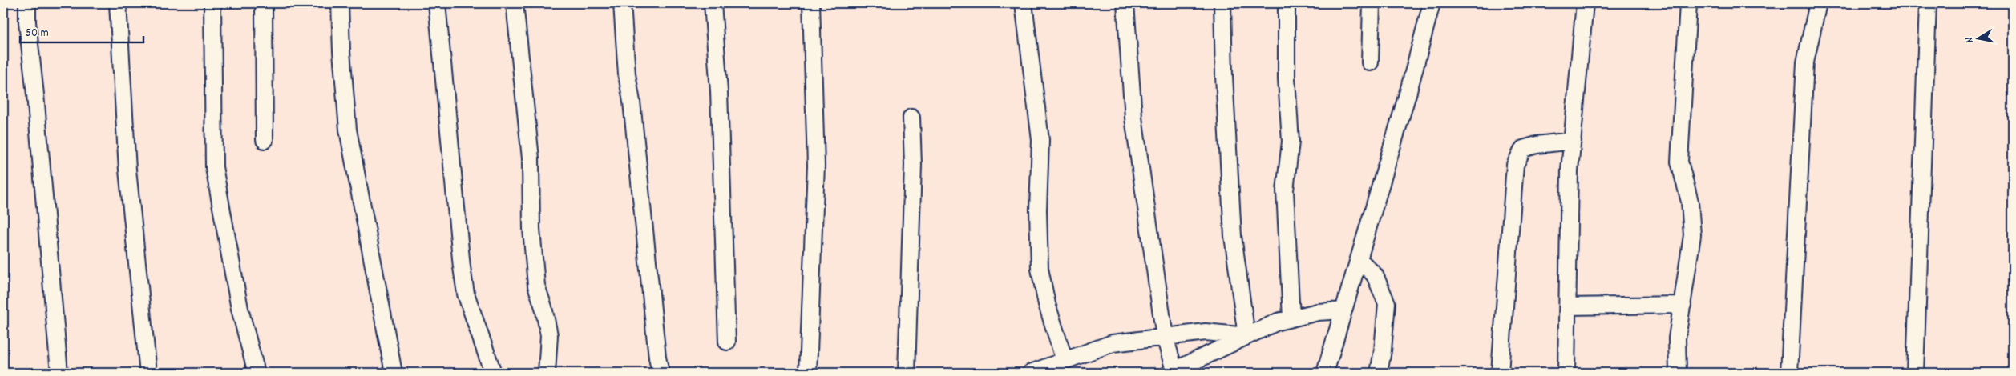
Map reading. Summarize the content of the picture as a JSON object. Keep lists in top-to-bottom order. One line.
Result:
{"scale_bar":"50 m","north":"left"}
